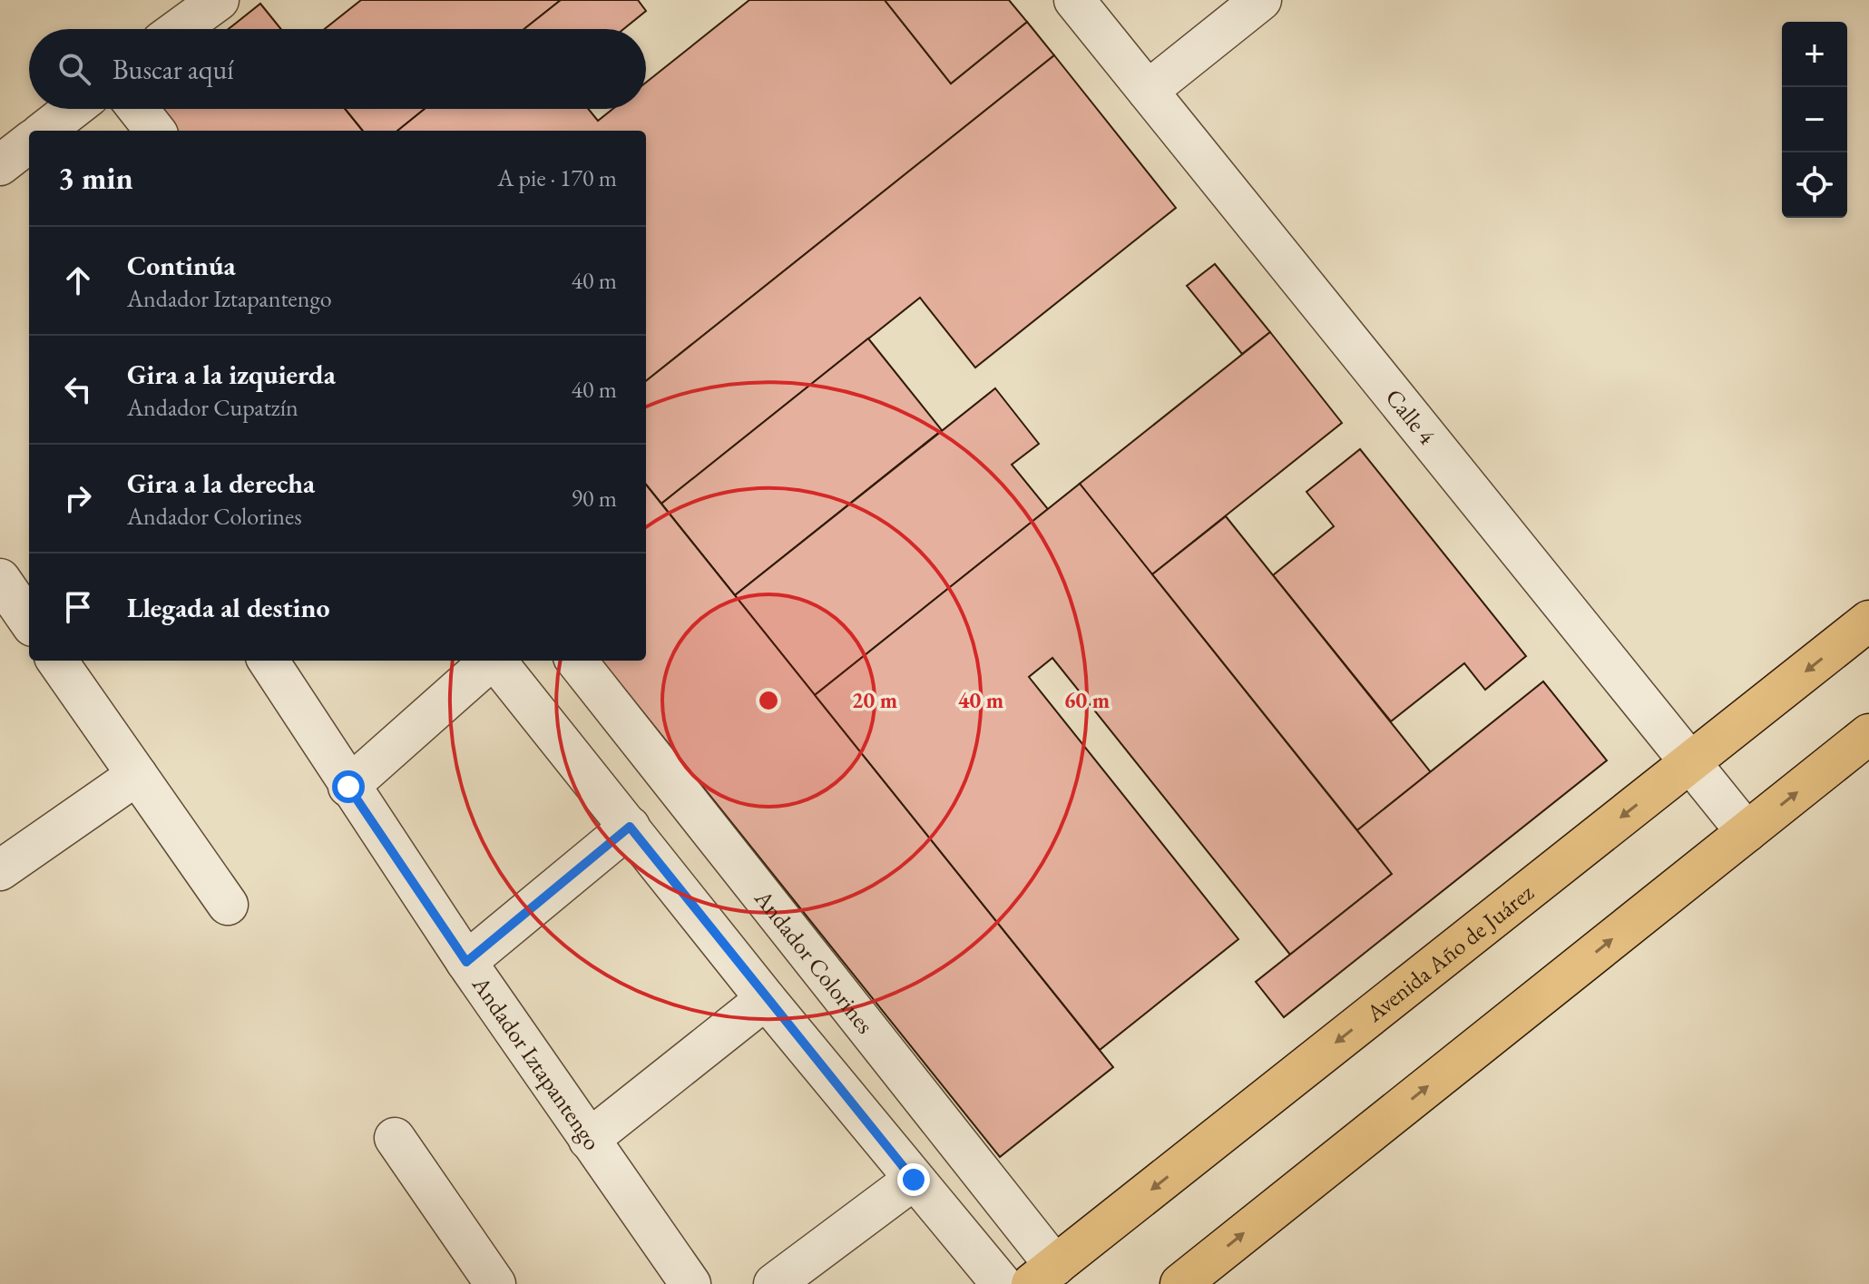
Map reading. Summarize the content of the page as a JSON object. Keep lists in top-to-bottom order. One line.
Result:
{"streets":{"main road":["Avenida Año de Juárez"],"street":["Calle 4","Andador Colorines","Andador Iztapantengo"]},"crossings":[["Calle 4","Avenida Año de Juárez"],["Avenida Año de Juárez","Andador Colorines"]],"page":{"map_buttons":["+","−"],"search":"Buscar aquí","heading":["3 min","A pie · 170 m"],"list":[["Continúa","Andador Iztapantengo","40 m"],["Gira a la izquierda","Andador Cupatzín","40 m"],["Gira a la derecha","Andador Colorines","90 m"],"Llegada al destino"]},"rings":["20 m","40 m","60 m"]}
